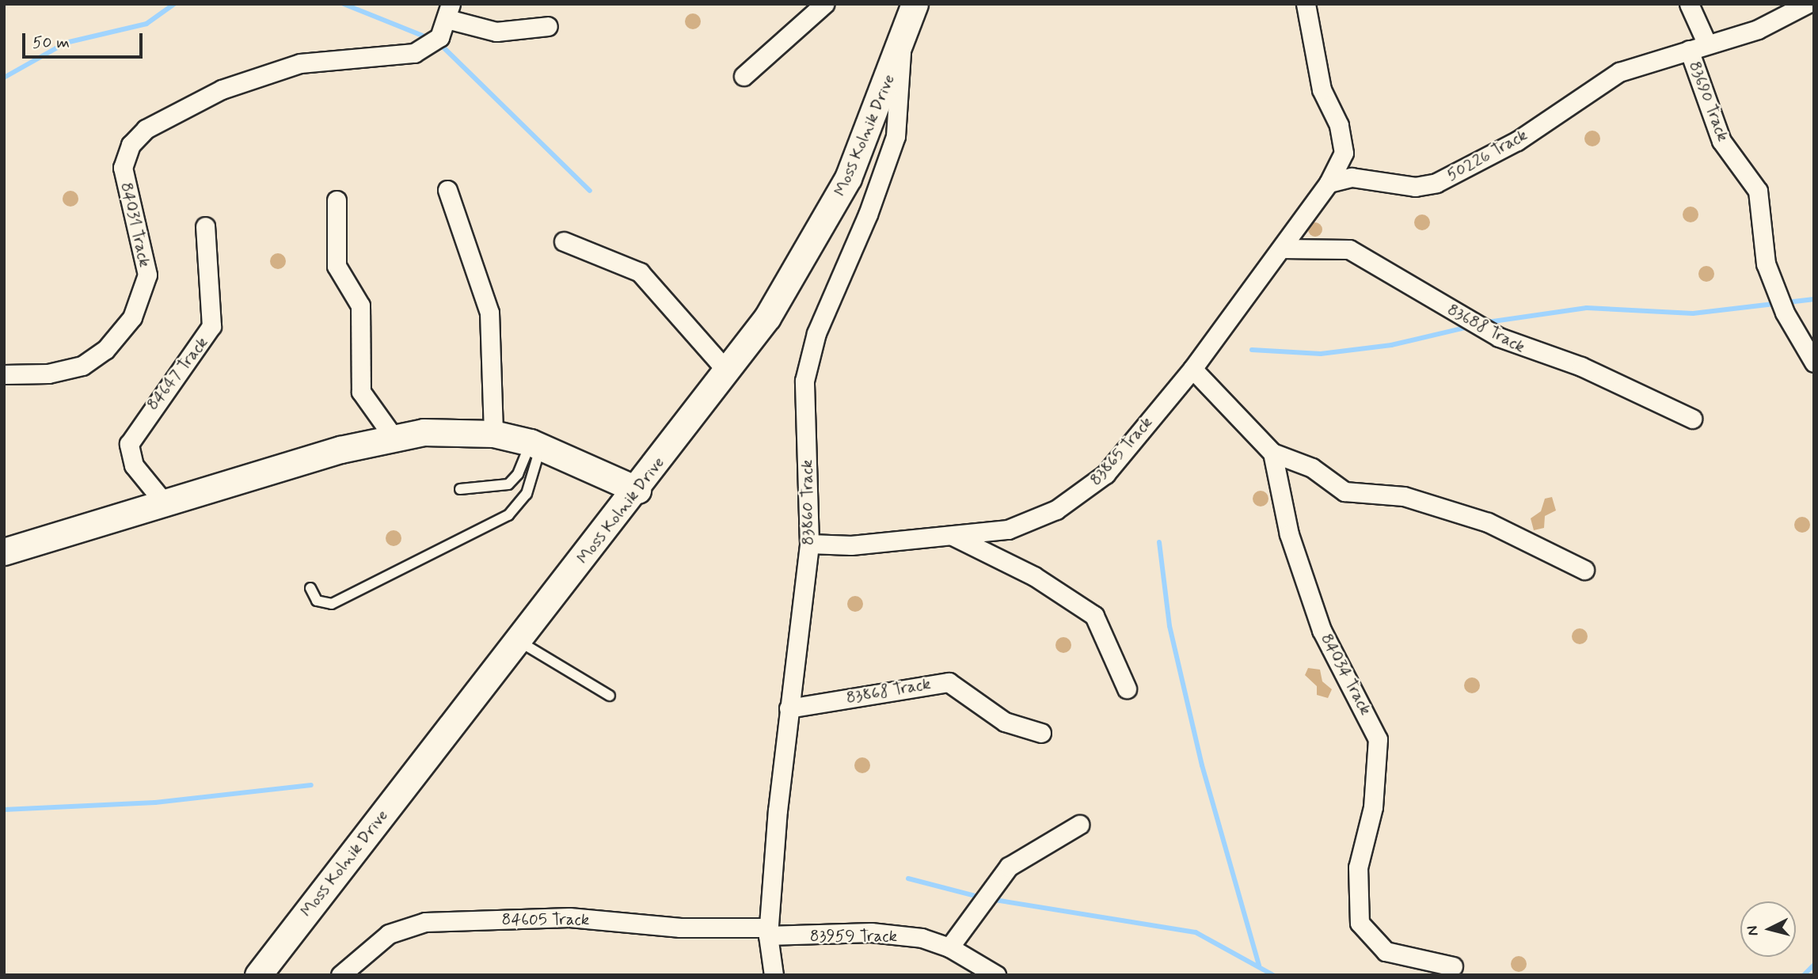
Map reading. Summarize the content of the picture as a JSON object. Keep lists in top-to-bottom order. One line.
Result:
{"streets":{"main road":["Moss Kolnik Drive"],"street":["83690 Track","50226 Track","84031 Track","83688 Track","84647 Track","83865 Track","83860 Track","84034 Track","83868 Track","84605 Track","83959 Track"]},"crossings":[["83690 Track","50226 Track"],["Moss Kolnik Drive","83860 Track"],["50226 Track","83865 Track"],["83688 Track","83865 Track"],["83865 Track","83860 Track"],["83860 Track","83868 Track"],["83860 Track","84605 Track"],["83860 Track","83959 Track"],["84605 Track","83959 Track"]],"scale_bar":"50 m","north":"left"}
